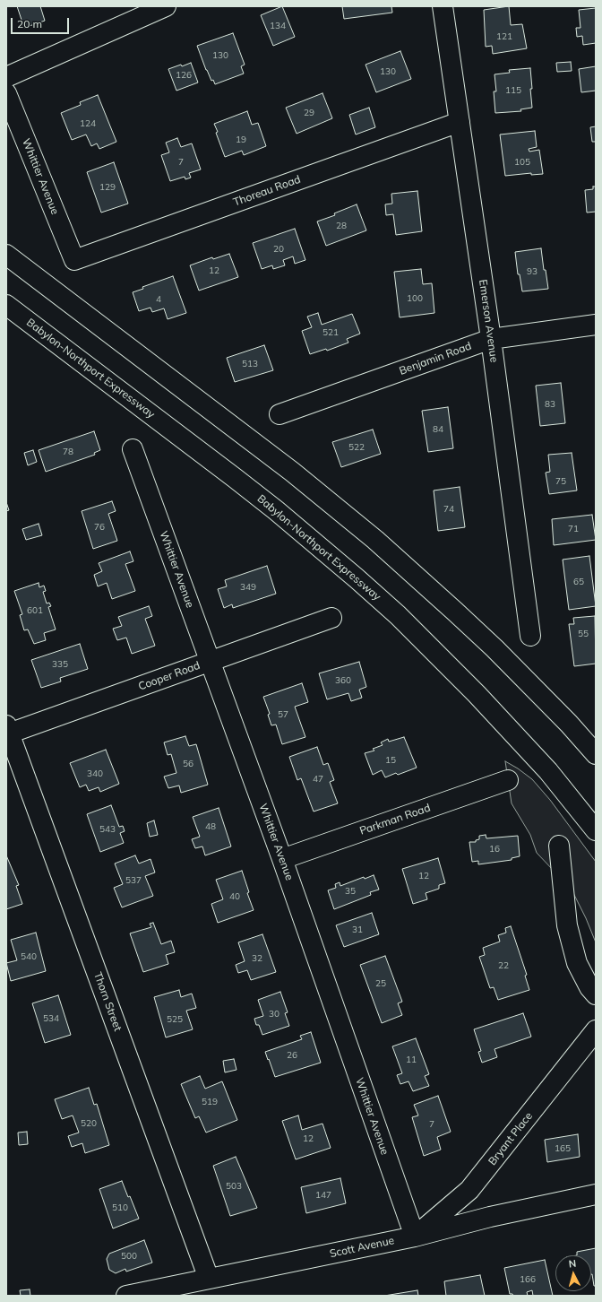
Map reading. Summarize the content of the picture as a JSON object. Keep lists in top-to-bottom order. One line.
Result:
{"streets":{"street":["Whittier Avenue","Thoreau Road","Emerson Avenue","Benjamin Road","Babylon-Northport Expressway","Cooper Road","Parkman Road","Thorn Street","Bryant Place","Scott Avenue"]},"crossings":[["Whittier Avenue","Thoreau Road"],["Whittier Avenue","Cooper Road"],["Whittier Avenue","Parkman Road"],["Whittier Avenue","Bryant Place"],["Whittier Avenue","Scott Avenue"],["Thoreau Road","Emerson Avenue"],["Emerson Avenue","Benjamin Road"],["Cooper Road","Thorn Street"],["Thorn Street","Scott Avenue"],["Bryant Place","Scott Avenue"]],"house_numbers":["134","121","130","130","126","115","29","124","19","7","105","129","28","20","12","93","100","4","521","513","83","84","522","78","75","74","76","71","65","349","601","55","335","360","57","15","56","340","47","48","543","16","12","537","35","40","31","540","32","22","25","30","534","525","26","11","519","520","7","12","165","503","147","510","500","166"],"scale_bar":"20 m","north":"top"}
